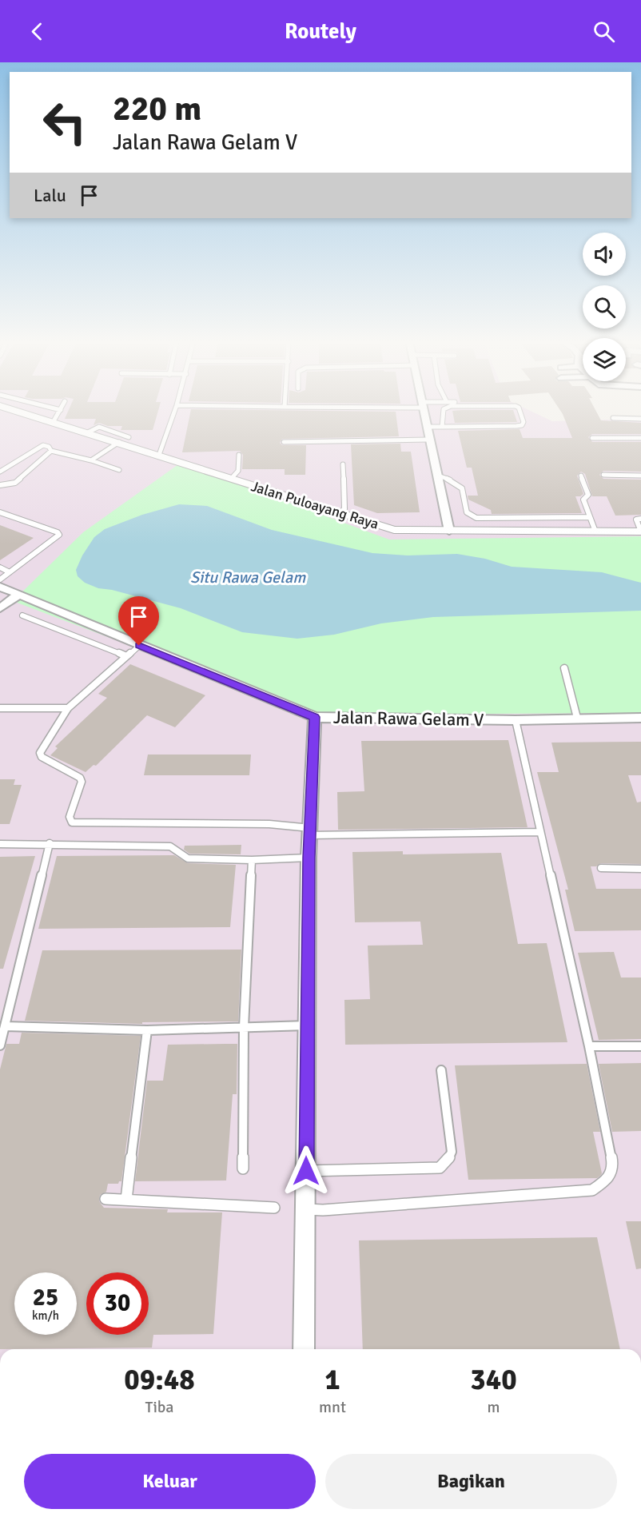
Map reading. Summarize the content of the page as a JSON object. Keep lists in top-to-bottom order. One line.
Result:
{"streets":{"street":["Jalan Puloayang Raya","Jalan Rawa Gelam V"]},"water":["Situ Rawa Gelam"],"page":{"header":"Routely","turn":["220 m","Jalan Rawa Gelam V"],"then":"Lalu","speed":"25 km/h","limit":"30","eta":["09:48","Tiba","1","mnt","340","m"],"buttons":["Keluar","Bagikan"]}}
